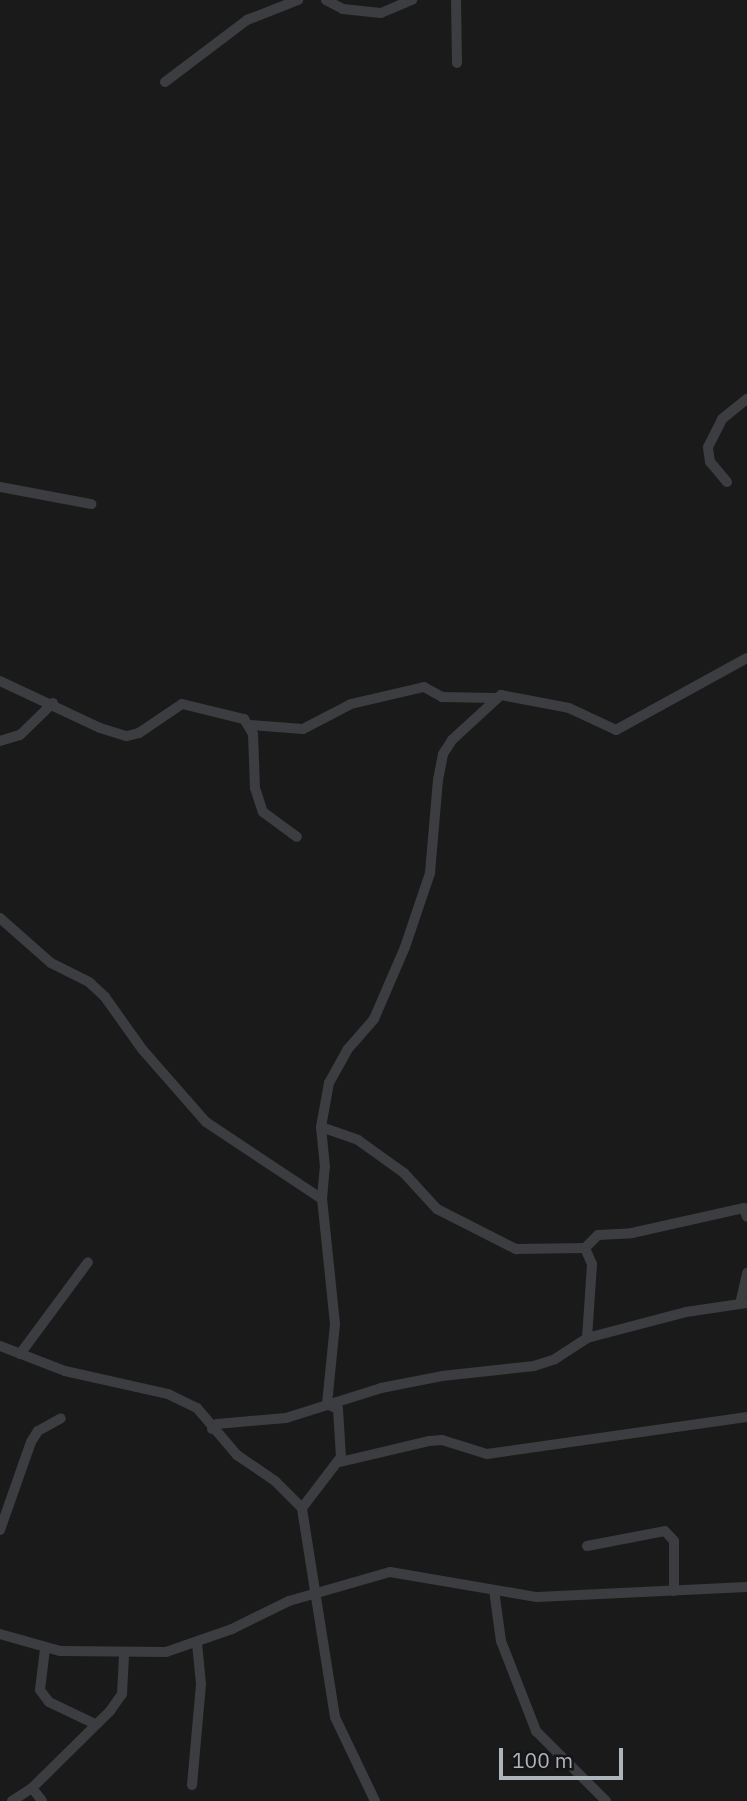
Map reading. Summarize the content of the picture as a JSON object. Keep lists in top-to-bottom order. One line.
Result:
{"scale_bar":"100 m"}
